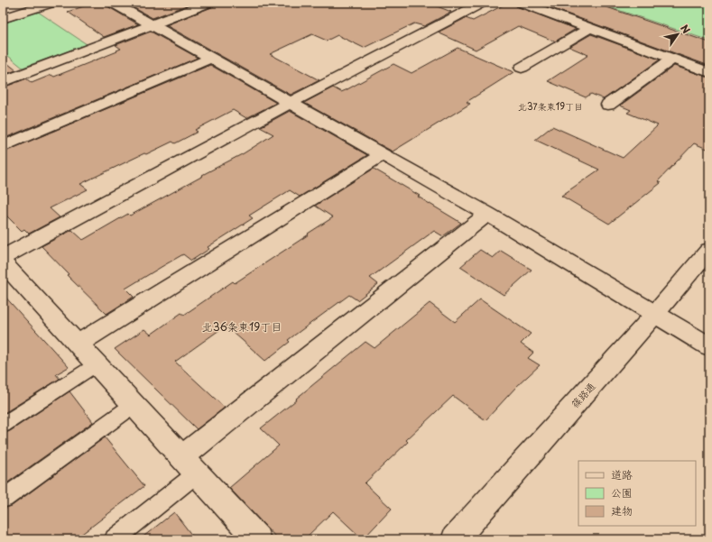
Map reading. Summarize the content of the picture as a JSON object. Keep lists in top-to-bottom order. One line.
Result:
{"streets":{"street":["篠路通"]},"districts":["北37条東19丁目","北36条東19丁目"],"legend":["道路","公園","建物"],"north":"top right"}
